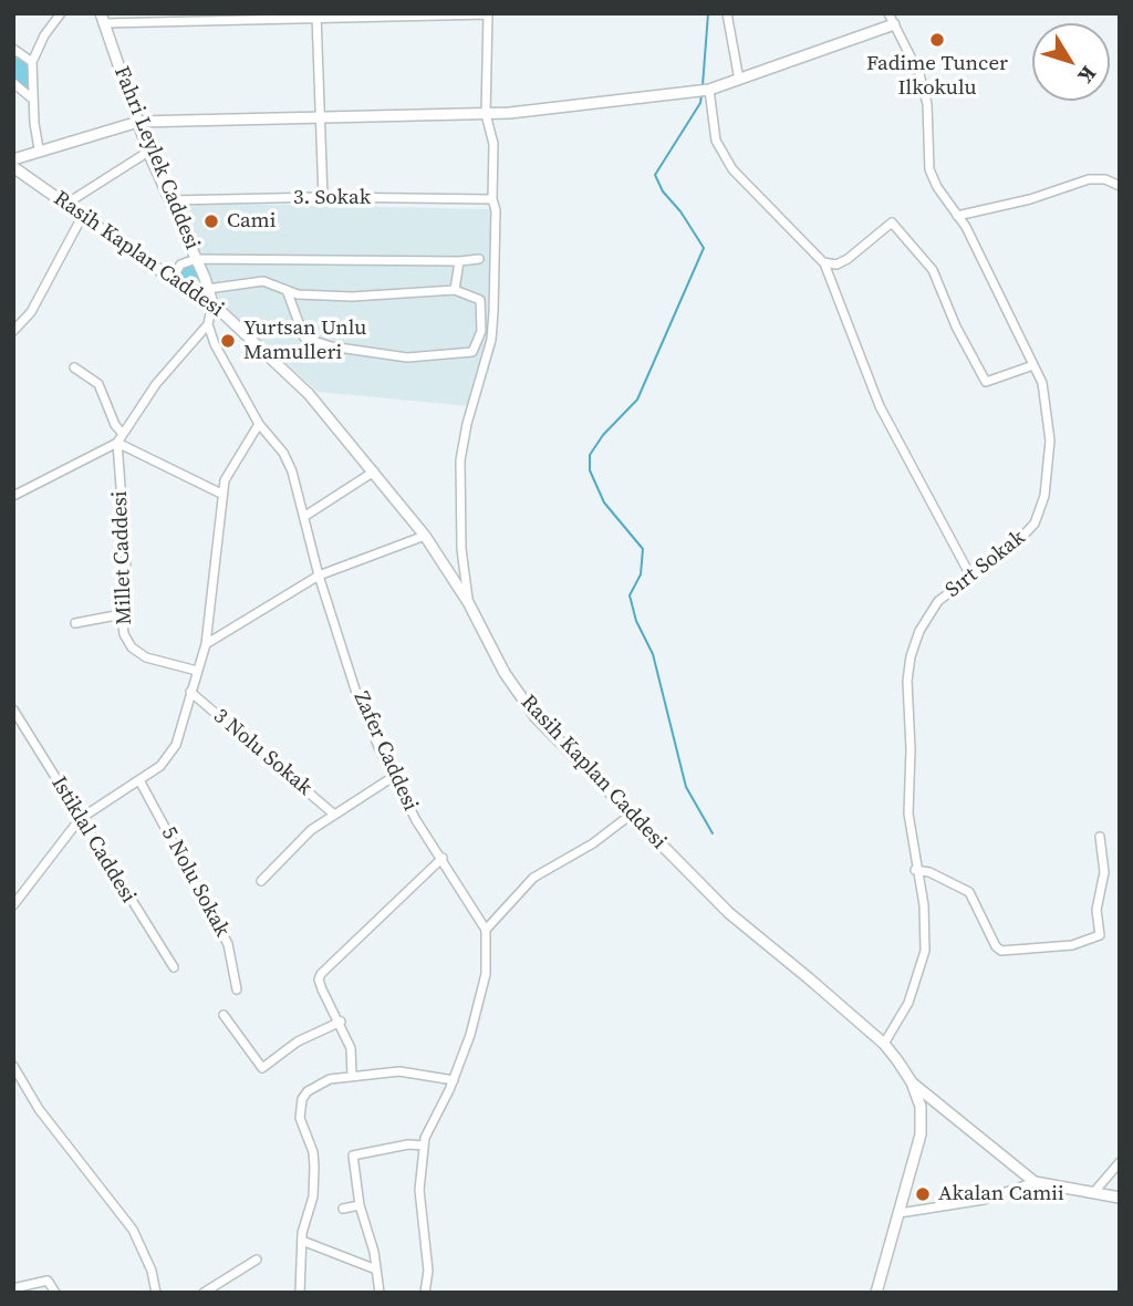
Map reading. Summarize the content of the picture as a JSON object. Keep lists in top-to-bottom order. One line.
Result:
{"streets":{"street":["Fahri Leylek Caddesi","3. Sokak","Rasih Kaplan Caddesi","Millet Caddesi","Sırt Sokak","Zafer Caddesi","3 Nolu Sokak","Istiklal Caddesi","5 Nolu Sokak"]},"crossings":[["Fahri Leylek Caddesi","3. Sokak"],["Fahri Leylek Caddesi","Rasih Kaplan Caddesi"],["Rasih Kaplan Caddesi","Sırt Sokak"]],"places":["Fadime Tuncer Ilkokulu","Cami","Yurtsan Unlu Mamulleri","Akalan Camii"],"north":"bottom right"}
